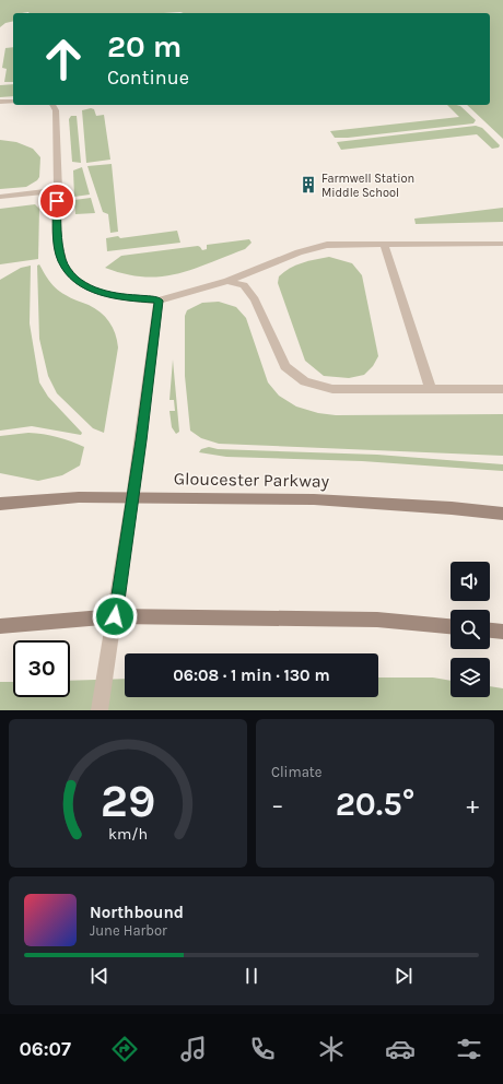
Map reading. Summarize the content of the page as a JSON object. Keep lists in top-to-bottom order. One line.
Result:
{"streets":{"main road":["Gloucester Parkway"]},"places":{"building":["Farmwell Station Middle School"]},"page":{"turn":["20 m","Continue"],"limit":"30","trip":"06:08 · 1 min · 130 m","tile":"Climate","heat":["−","20.5°","+"],"song":["Northbound","June Harbor"],"tabs":"06:07","gauge":["29","km/h"]}}
